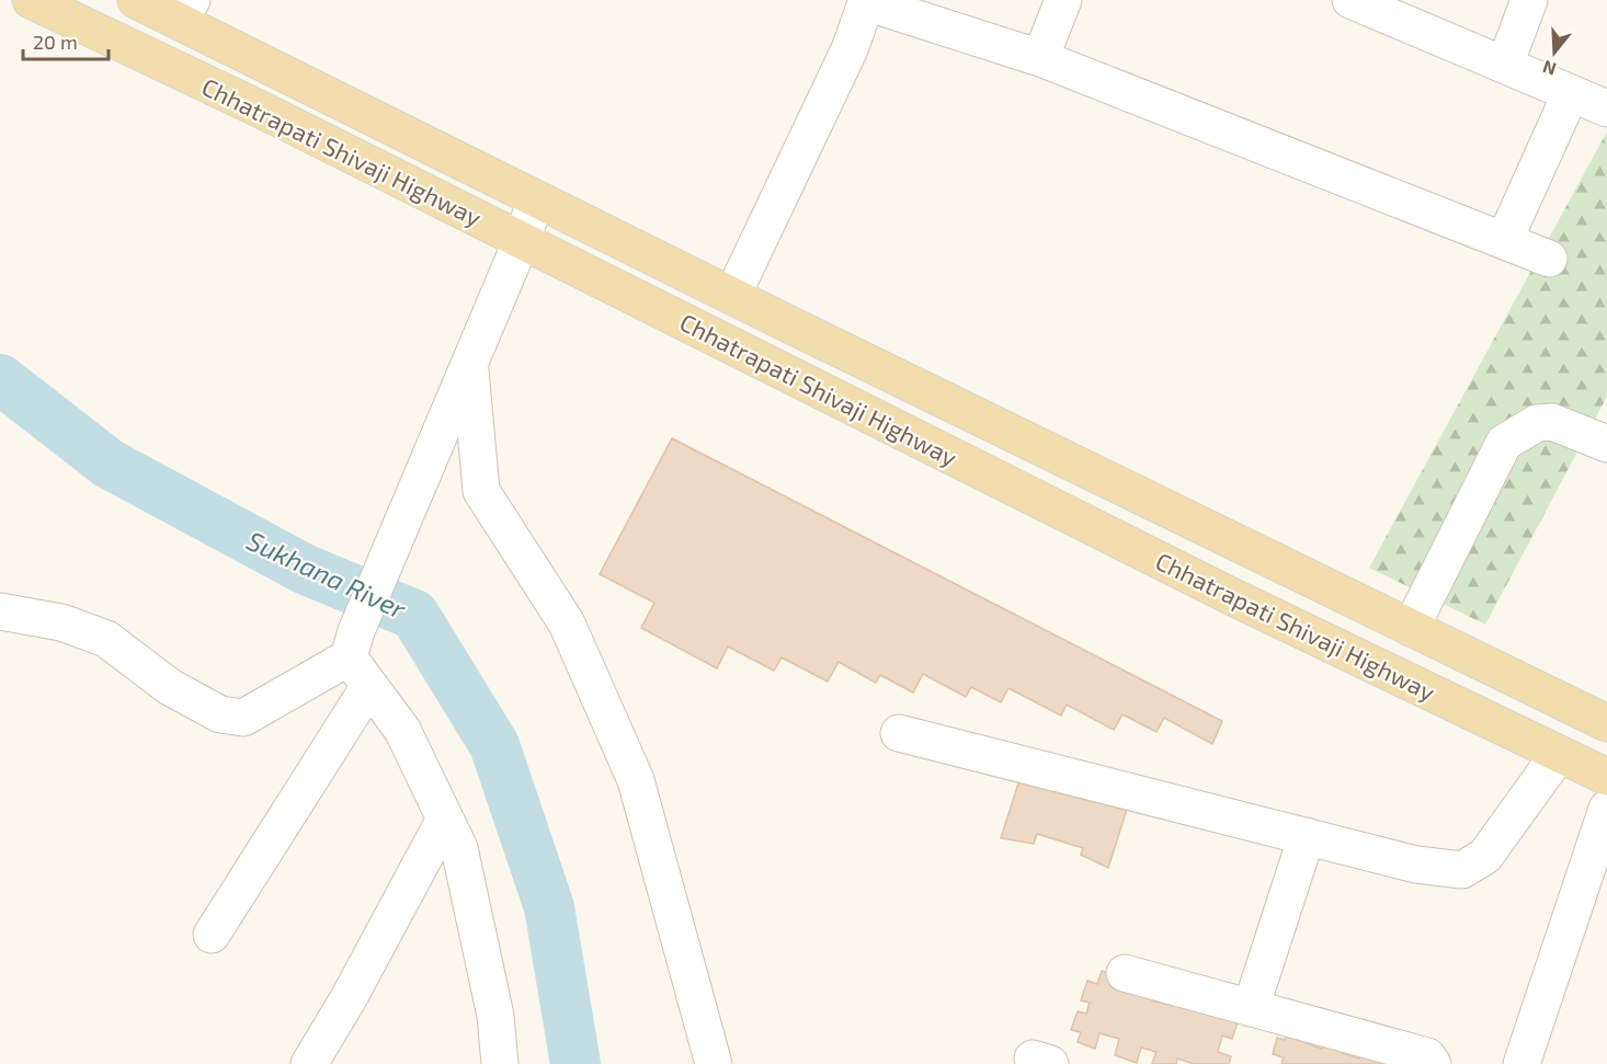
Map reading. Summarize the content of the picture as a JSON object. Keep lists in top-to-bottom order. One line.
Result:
{"streets":{"main road":["Chhatrapati Shivaji Highway"]},"water":["Sukhana River"],"scale_bar":"20 m","north":"bottom"}
